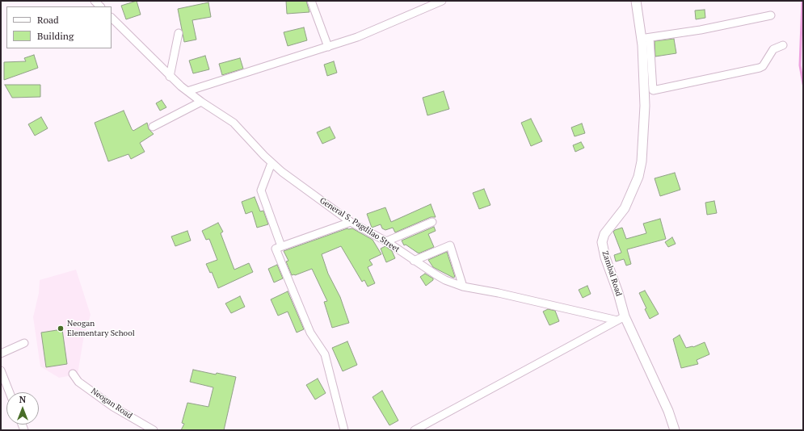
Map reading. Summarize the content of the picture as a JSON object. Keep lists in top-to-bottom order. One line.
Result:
{"streets":{"street":["General S. Pagdilao Street","Zambal Road","Neogan Road"]},"crossings":[["General S. Pagdilao Street","Zambal Road"]],"places":["Neogan Elementary School"],"legend":["Road","Building"],"north":"top"}
